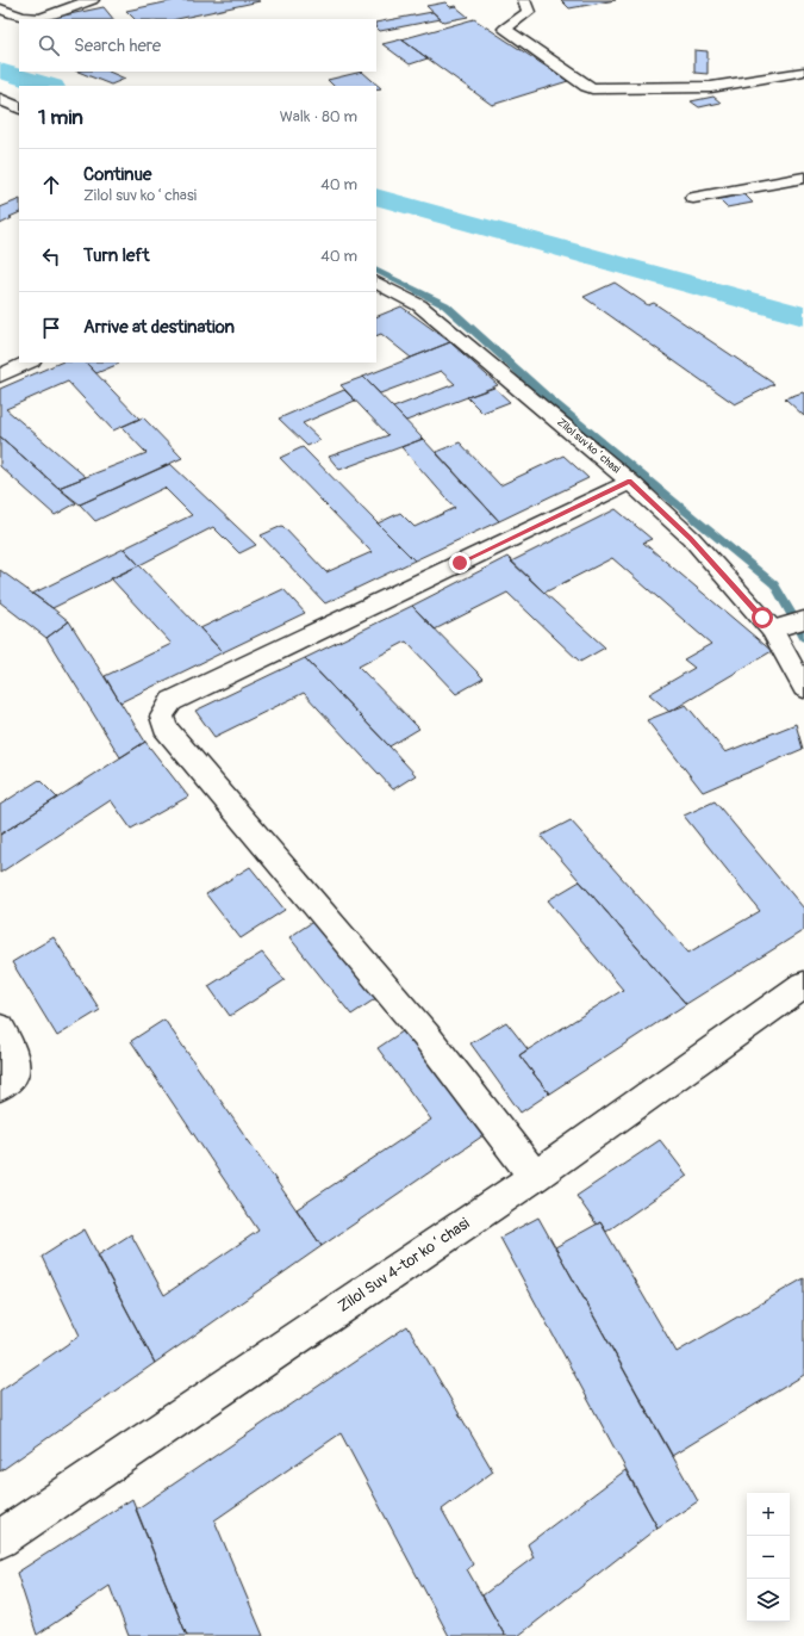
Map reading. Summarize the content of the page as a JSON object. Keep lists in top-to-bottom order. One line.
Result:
{"streets":{"street":["Zilol suv koʻchasi","Zilol Suv 4-tor koʻchasi"]},"page":{"search":"Search here","heading":["1 min","Walk · 80 m"],"list":[["Continue","Zilol suv koʻchasi","40 m"],["Turn left","40 m"],"Arrive at destination"],"map_buttons":["+","−"]}}
